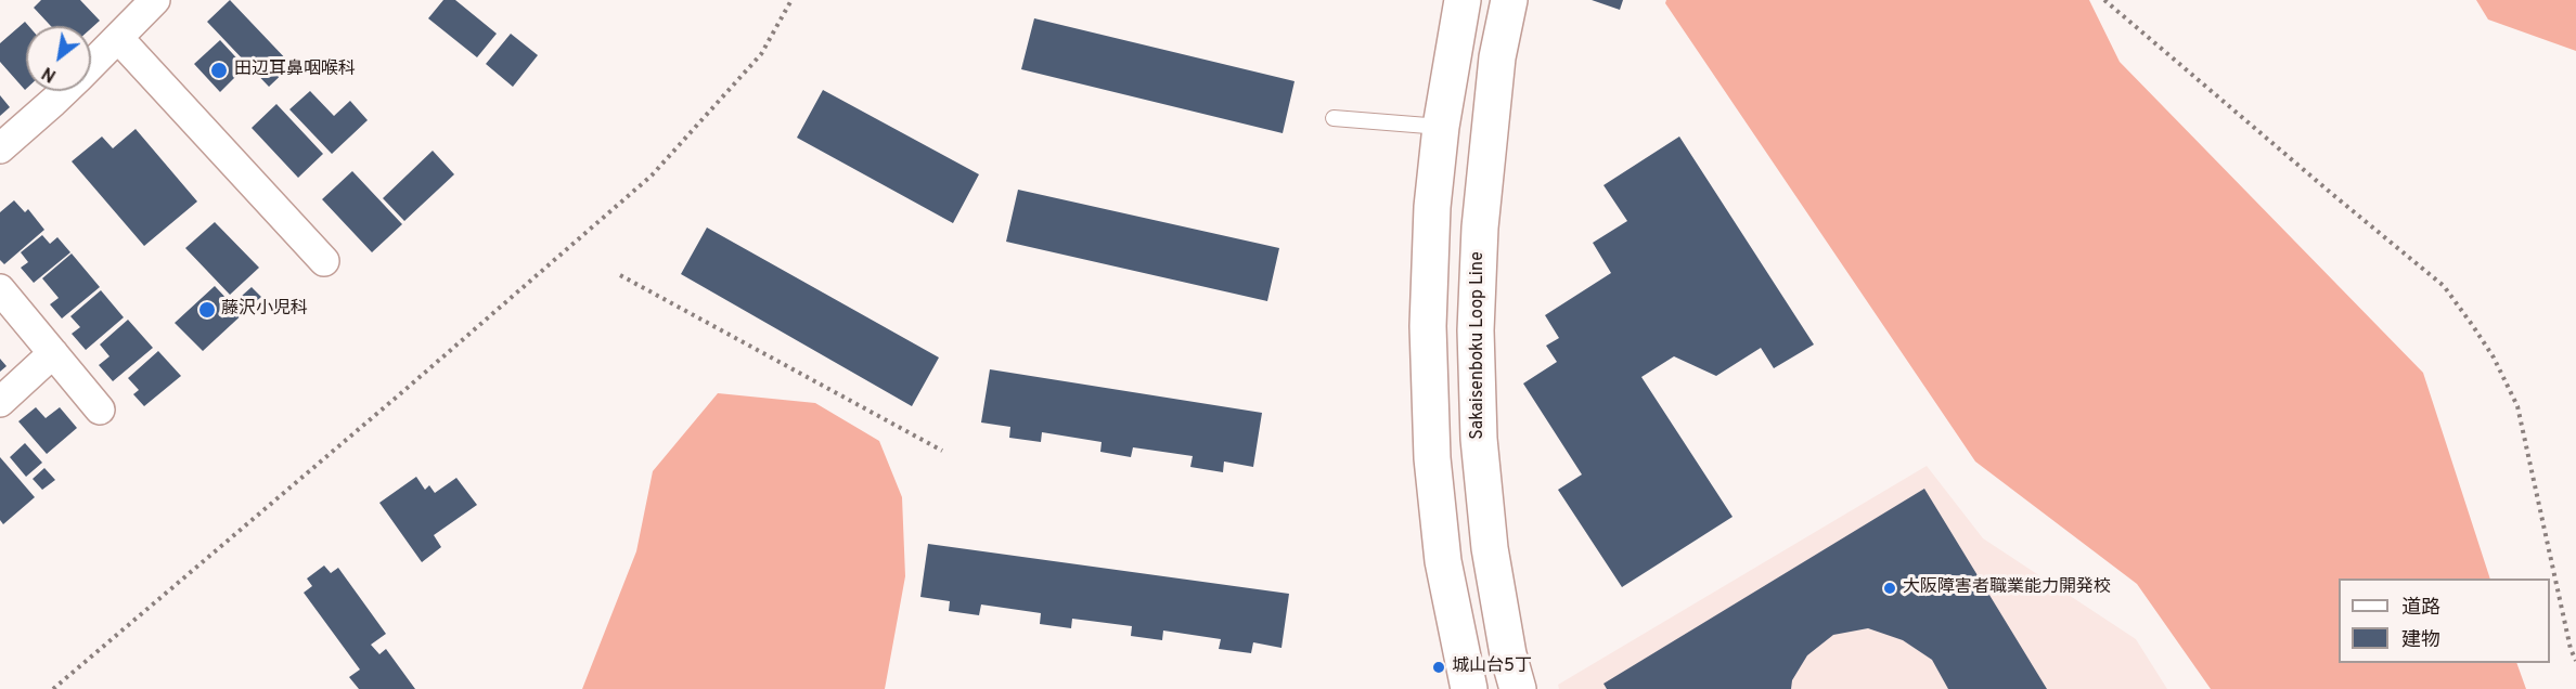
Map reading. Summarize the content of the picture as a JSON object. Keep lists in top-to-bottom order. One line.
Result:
{"streets":{"main road":["Sakaisenboku Loop Line"]},"places":["田辺耳鼻咽喉科","藤沢小児科","大阪障害者職業能力開発校","城山台5丁"],"legend":["道路","建物"],"north":"bottom left"}
